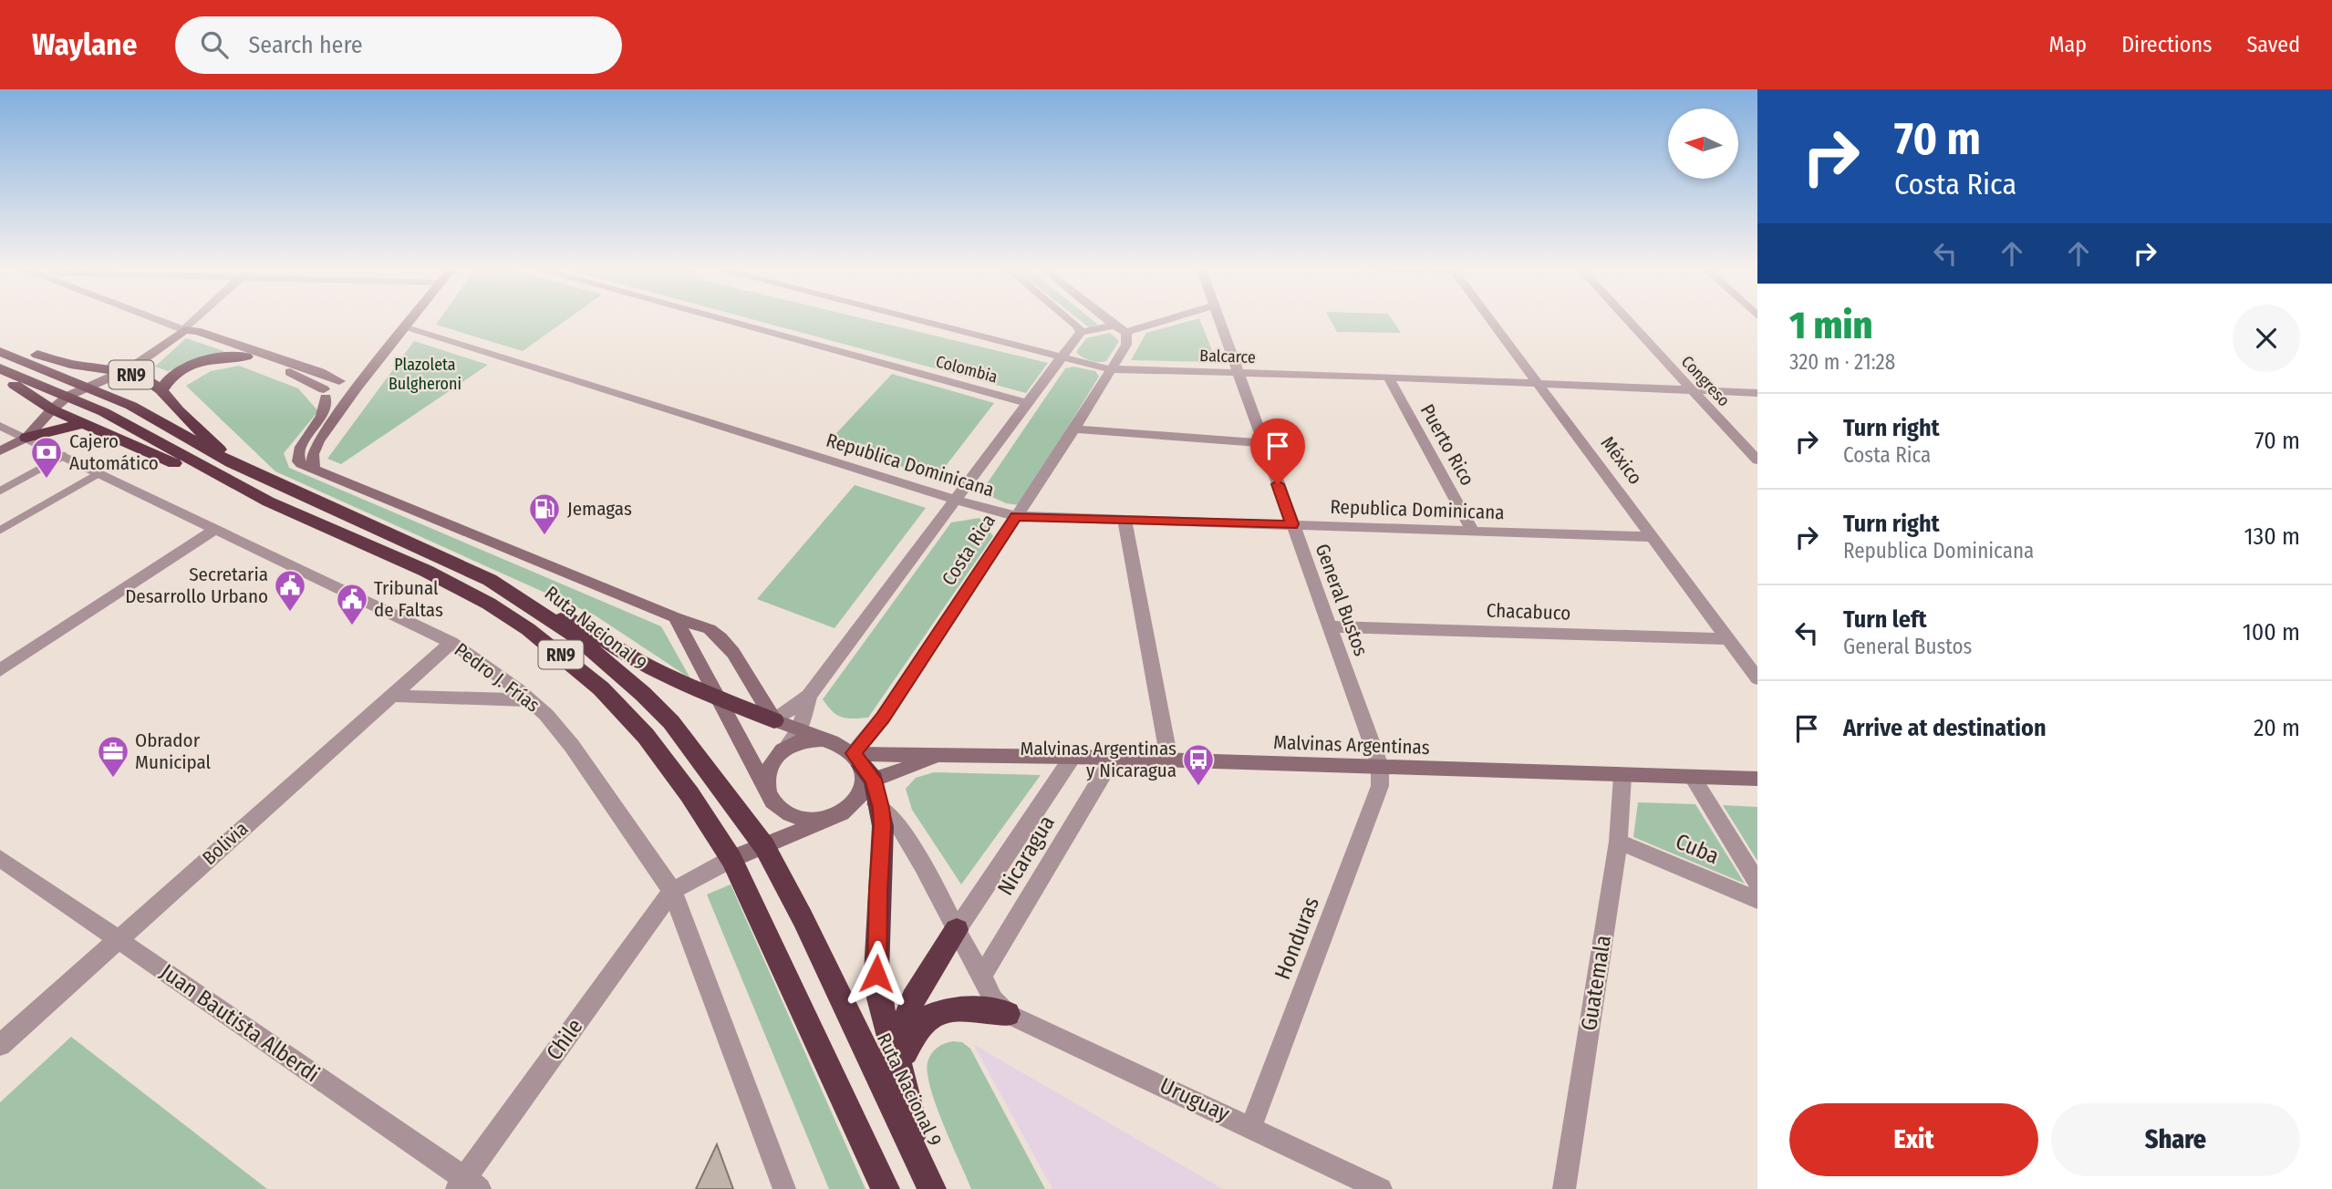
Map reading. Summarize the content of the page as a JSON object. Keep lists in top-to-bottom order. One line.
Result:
{"streets":{"highway":["RN9","Ruta Nacional 9"],"street":["Balcarce","Colombia","Congreso","Puerto Rico","México","Republica Dominicana","Costa Rica","General Bustos","Chacabuco","Pedro J. Frías","Malvinas Argentinas","Bolivia","Cuba","Nicaragua","Honduras","Guatemala","Juan Bautista Alberdi","Chile","Uruguay"]},"crossings":[["Balcarce","Congreso"],["Balcarce","Puerto Rico"],["Balcarce","México"],["Balcarce","Costa Rica"],["Balcarce","General Bustos"],["Colombia","Costa Rica"],["RN9","Ruta Nacional 9"],["Puerto Rico","Republica Dominicana"],["México","Republica Dominicana"],["México","Chacabuco"],["Republica Dominicana","Costa Rica"],["Republica Dominicana","General Bustos"],["Costa Rica","Malvinas Argentinas"],["General Bustos","Chacabuco"],["General Bustos","Malvinas Argentinas"],["General Bustos","Honduras"],["Pedro J. Frías","Bolivia"],["Pedro J. Frías","Chile"],["Malvinas Argentinas","Nicaragua"],["Malvinas Argentinas","Honduras"],["Malvinas Argentinas","Guatemala"],["Bolivia","Juan Bautista Alberdi"],["Cuba","Guatemala"],["Honduras","Uruguay"],["Juan Bautista Alberdi","Chile"]],"parks":["Plazoleta Bulgheroni"],"places":{"bank":["Cajero Automático"],"fuel station":["Jemagas"],"public building":["Secretaria Desarrollo Urbano","Tribunal de Faltas"],"office":["Obrador Municipal"],"bus stop":["Malvinas Argentinas y Nicaragua"]},"north":"left","page":{"header":"Waylane","search":"Search here","nav":["Map","Directions","Saved"],"turn":["70 m","Costa Rica"],"heading":["1 min","320 m · 21:28"],"list":[{"name":"Turn right","note":"Costa Rica","value":"70 m"},{"name":"Turn right","note":"Republica Dominicana","value":"130 m"},{"name":"Turn left","note":"General Bustos","value":"100 m"},{"name":"Arrive at destination","value":"20 m"}],"buttons":["Exit","Share"]}}
